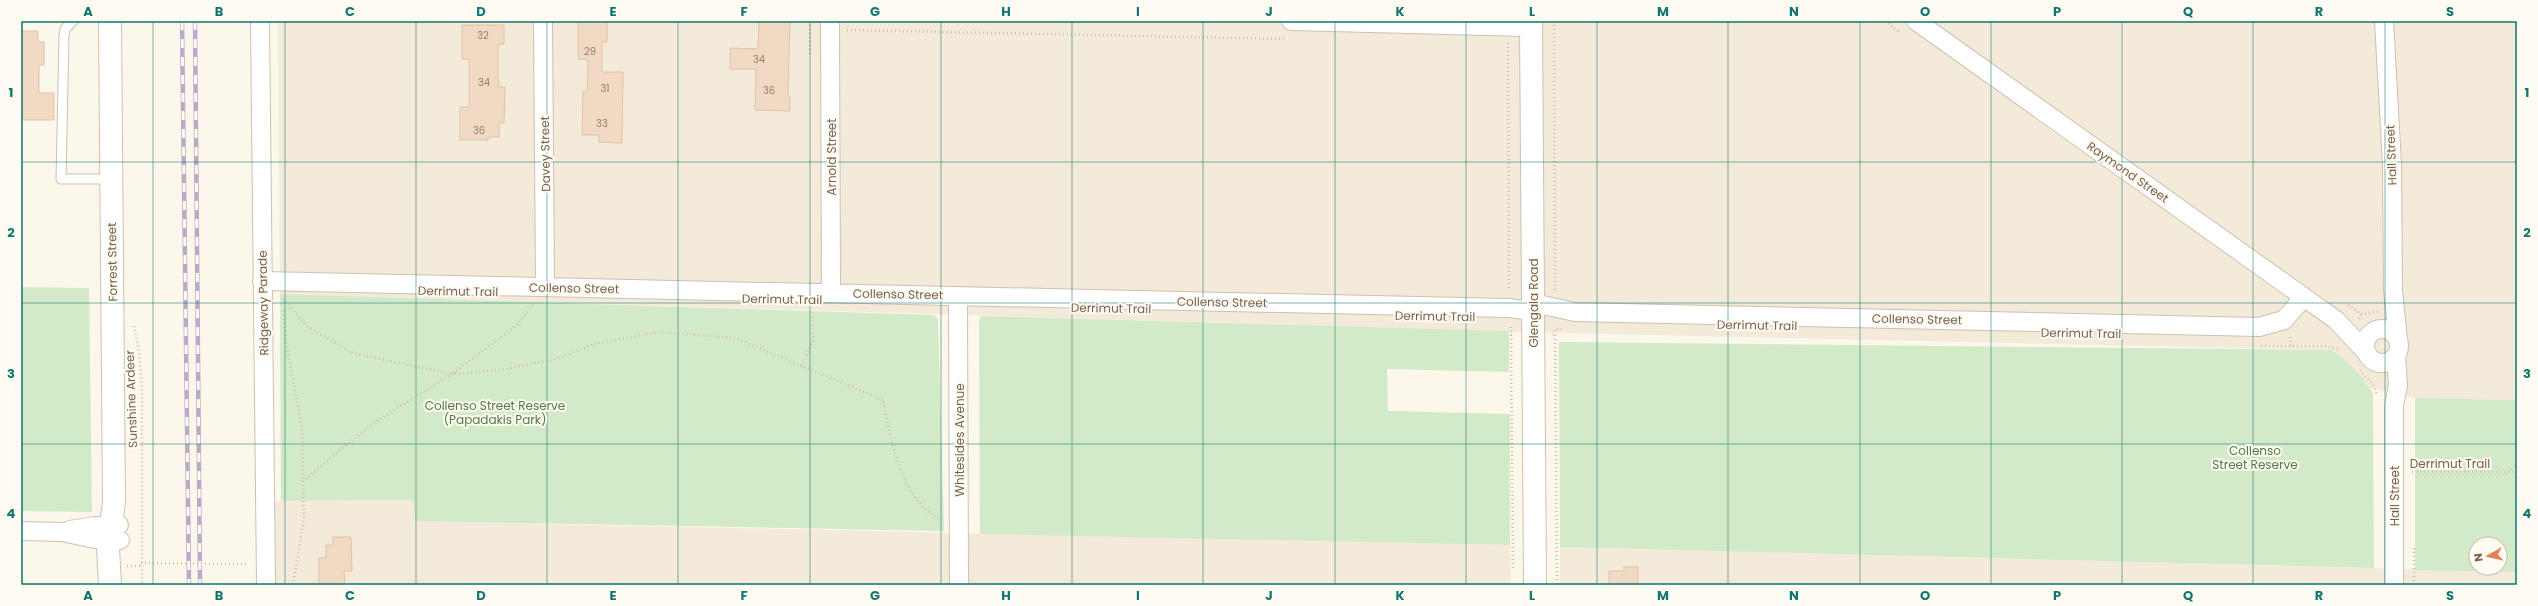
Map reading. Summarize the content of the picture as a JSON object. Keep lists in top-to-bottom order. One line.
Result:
{"streets":{"street":["Davey Street","Hall Street","Arnold Street","Raymond Street","Forrest Street","Collenso Street","Ridgeway Parade","Glengala Road","Whitesides Avenue"],"path":["Derrimut Trail","Sunshine Ardeer"]},"crossings":[["Davey Street","Collenso Street"],["Hall Street","Raymond Street"],["Hall Street","Derrimut Trail"],["Arnold Street","Collenso Street"],["Raymond Street","Collenso Street"],["Collenso Street","Ridgeway Parade"],["Collenso Street","Glengala Road"],["Collenso Street","Whitesides Avenue"]],"parks":["Collenso Street Reserve (Papadakis Park)","Collenso Street Reserve"],"house_numbers":["32","29","34","34","31","36","33","36"],"north":"left","grid":{"columns":["A","B","C","D","E","F","G","H","I","J","K","L","M","N","O","P","Q","R","S"],"rows":["1","2","3","4"]}}
